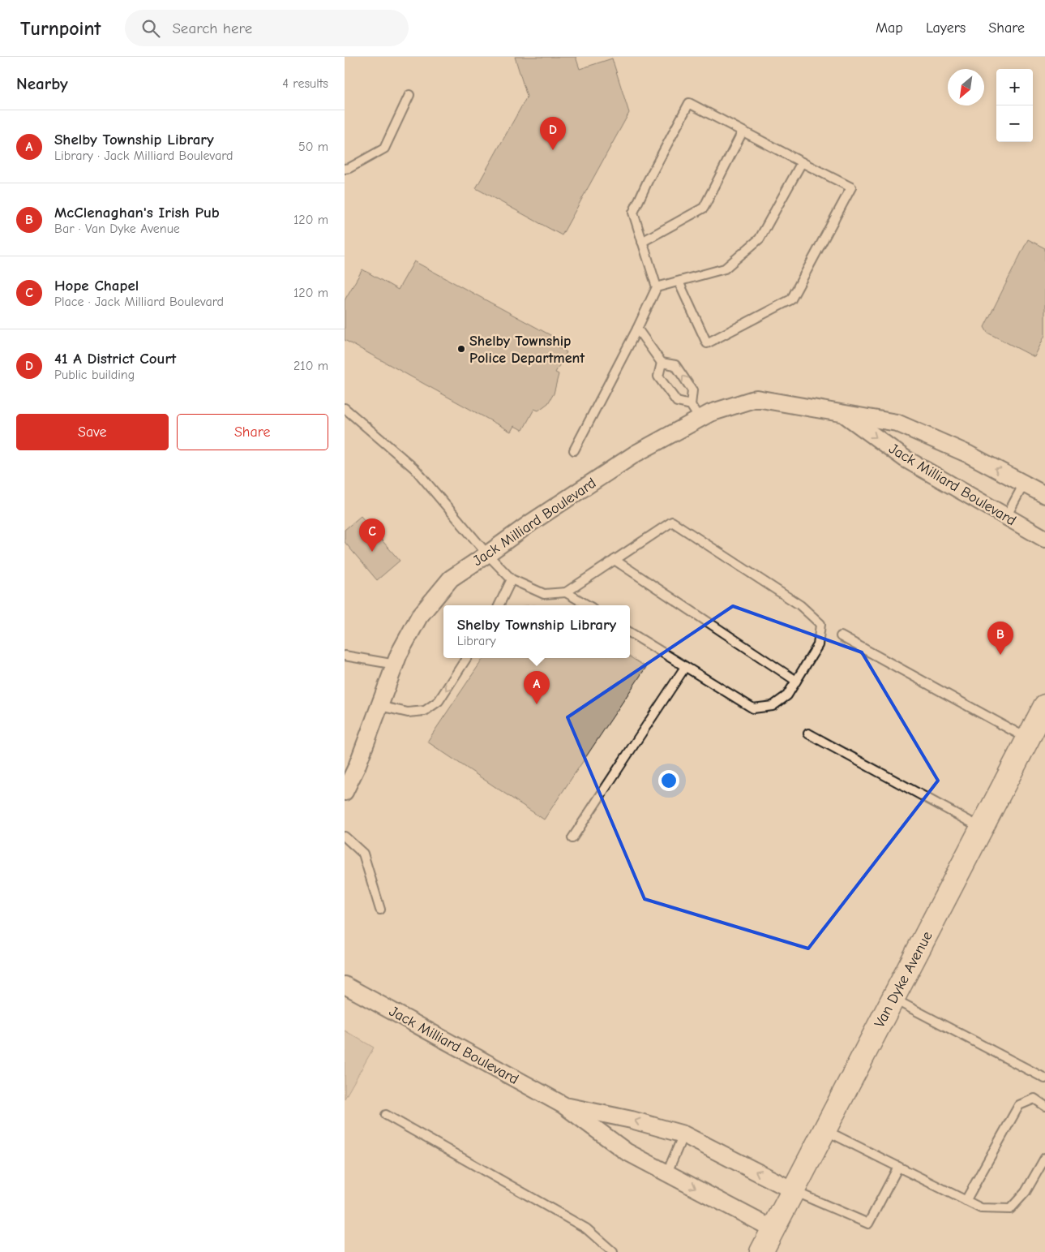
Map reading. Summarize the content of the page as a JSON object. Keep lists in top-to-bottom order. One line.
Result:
{"streets":{"main road":["Van Dyke Avenue"],"street":["Jack Milliard Boulevard"]},"crossings":[["Jack Milliard Boulevard","Van Dyke Avenue"]],"places":["Shelby Township Police Department"],"north":"bottom left","page":{"header":"Turnpoint","search":"Search here","nav":["Map","Layers","Share"],"heading":["Nearby","4 results"],"map_buttons":["+","−"],"list":[{"mark":"A","name":"Shelby Township Library","note":"Library · Jack Milliard Boulevard","value":"50 m"},{"mark":"B","name":"McClenaghan's Irish Pub","note":"Bar · Van Dyke Avenue","value":"120 m"},{"mark":"C","name":"Hope Chapel","note":"Place · Jack Milliard Boulevard","value":"120 m"},{"mark":"D","name":"41 A District Court","note":"Public building","value":"210 m"}],"pins":["D","C","B","A"],"buttons":["Save","Share"],"popup":["Shelby Township Library","Library"]}}
